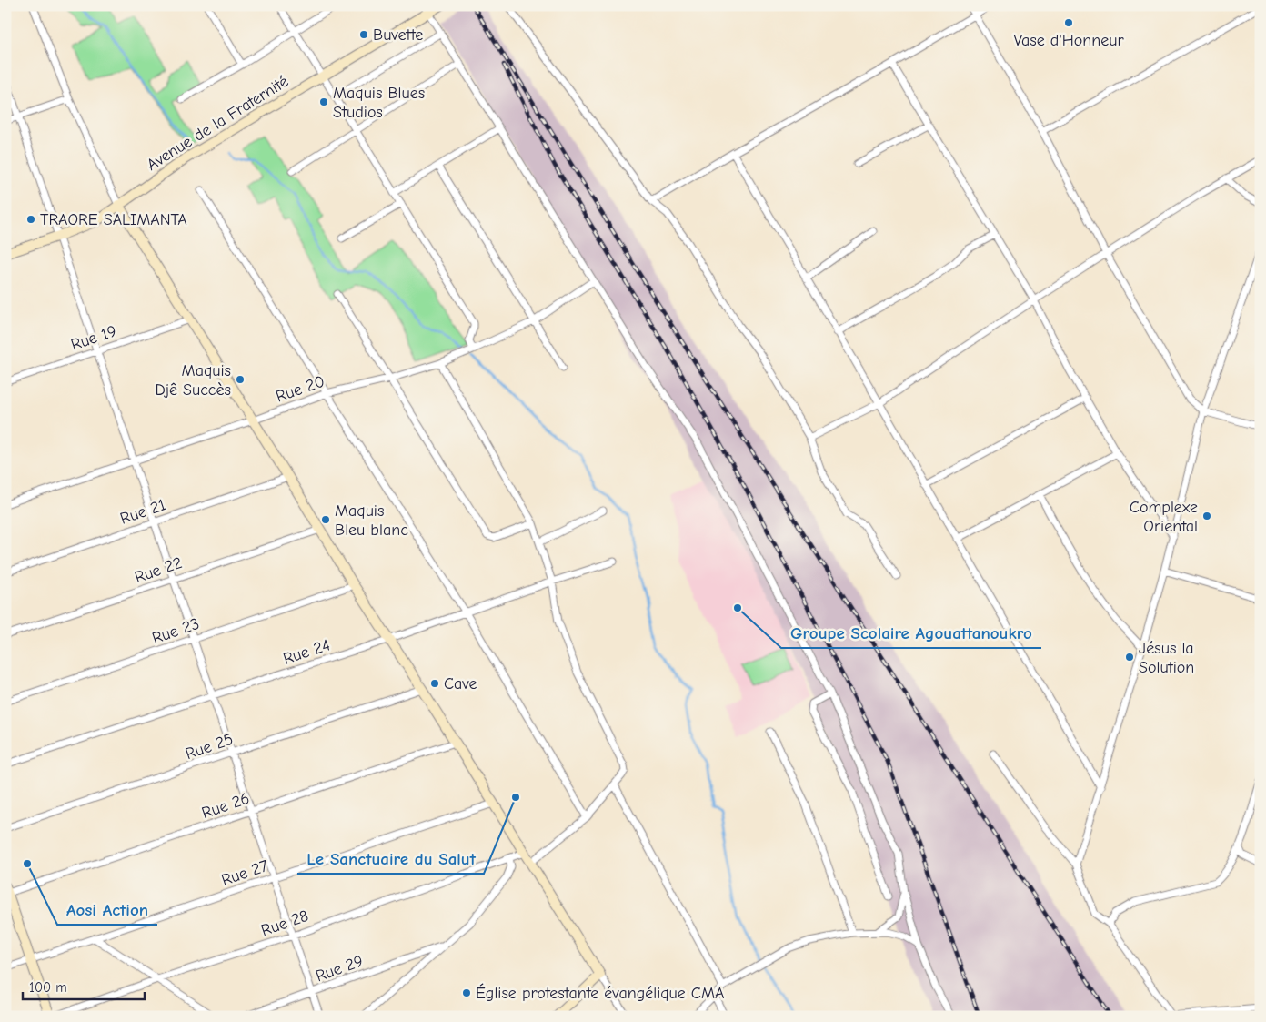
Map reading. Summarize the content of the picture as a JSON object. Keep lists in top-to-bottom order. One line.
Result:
{"streets":{"street":["Avenue de la Fraternité","Rue 19","Rue 20","Rue 21","Rue 22","Rue 23","Rue 24","Rue 25","Rue 26","Rue 27","Rue 28","Rue 29"]},"places":["Vase d'Honneur","Buvette","Maquis Blues Studios","TRAORE SALIMANTA","Maquis Djê Succès","Complexe Oriental","Maquis Bleu blanc","Groupe Scolaire Agouattanoukro","Jésus la Solution","Cave","Le Sanctuaire du Salut","Aosi Action","Église protestante évangélique CMA"],"scale_bar":"100 m"}
